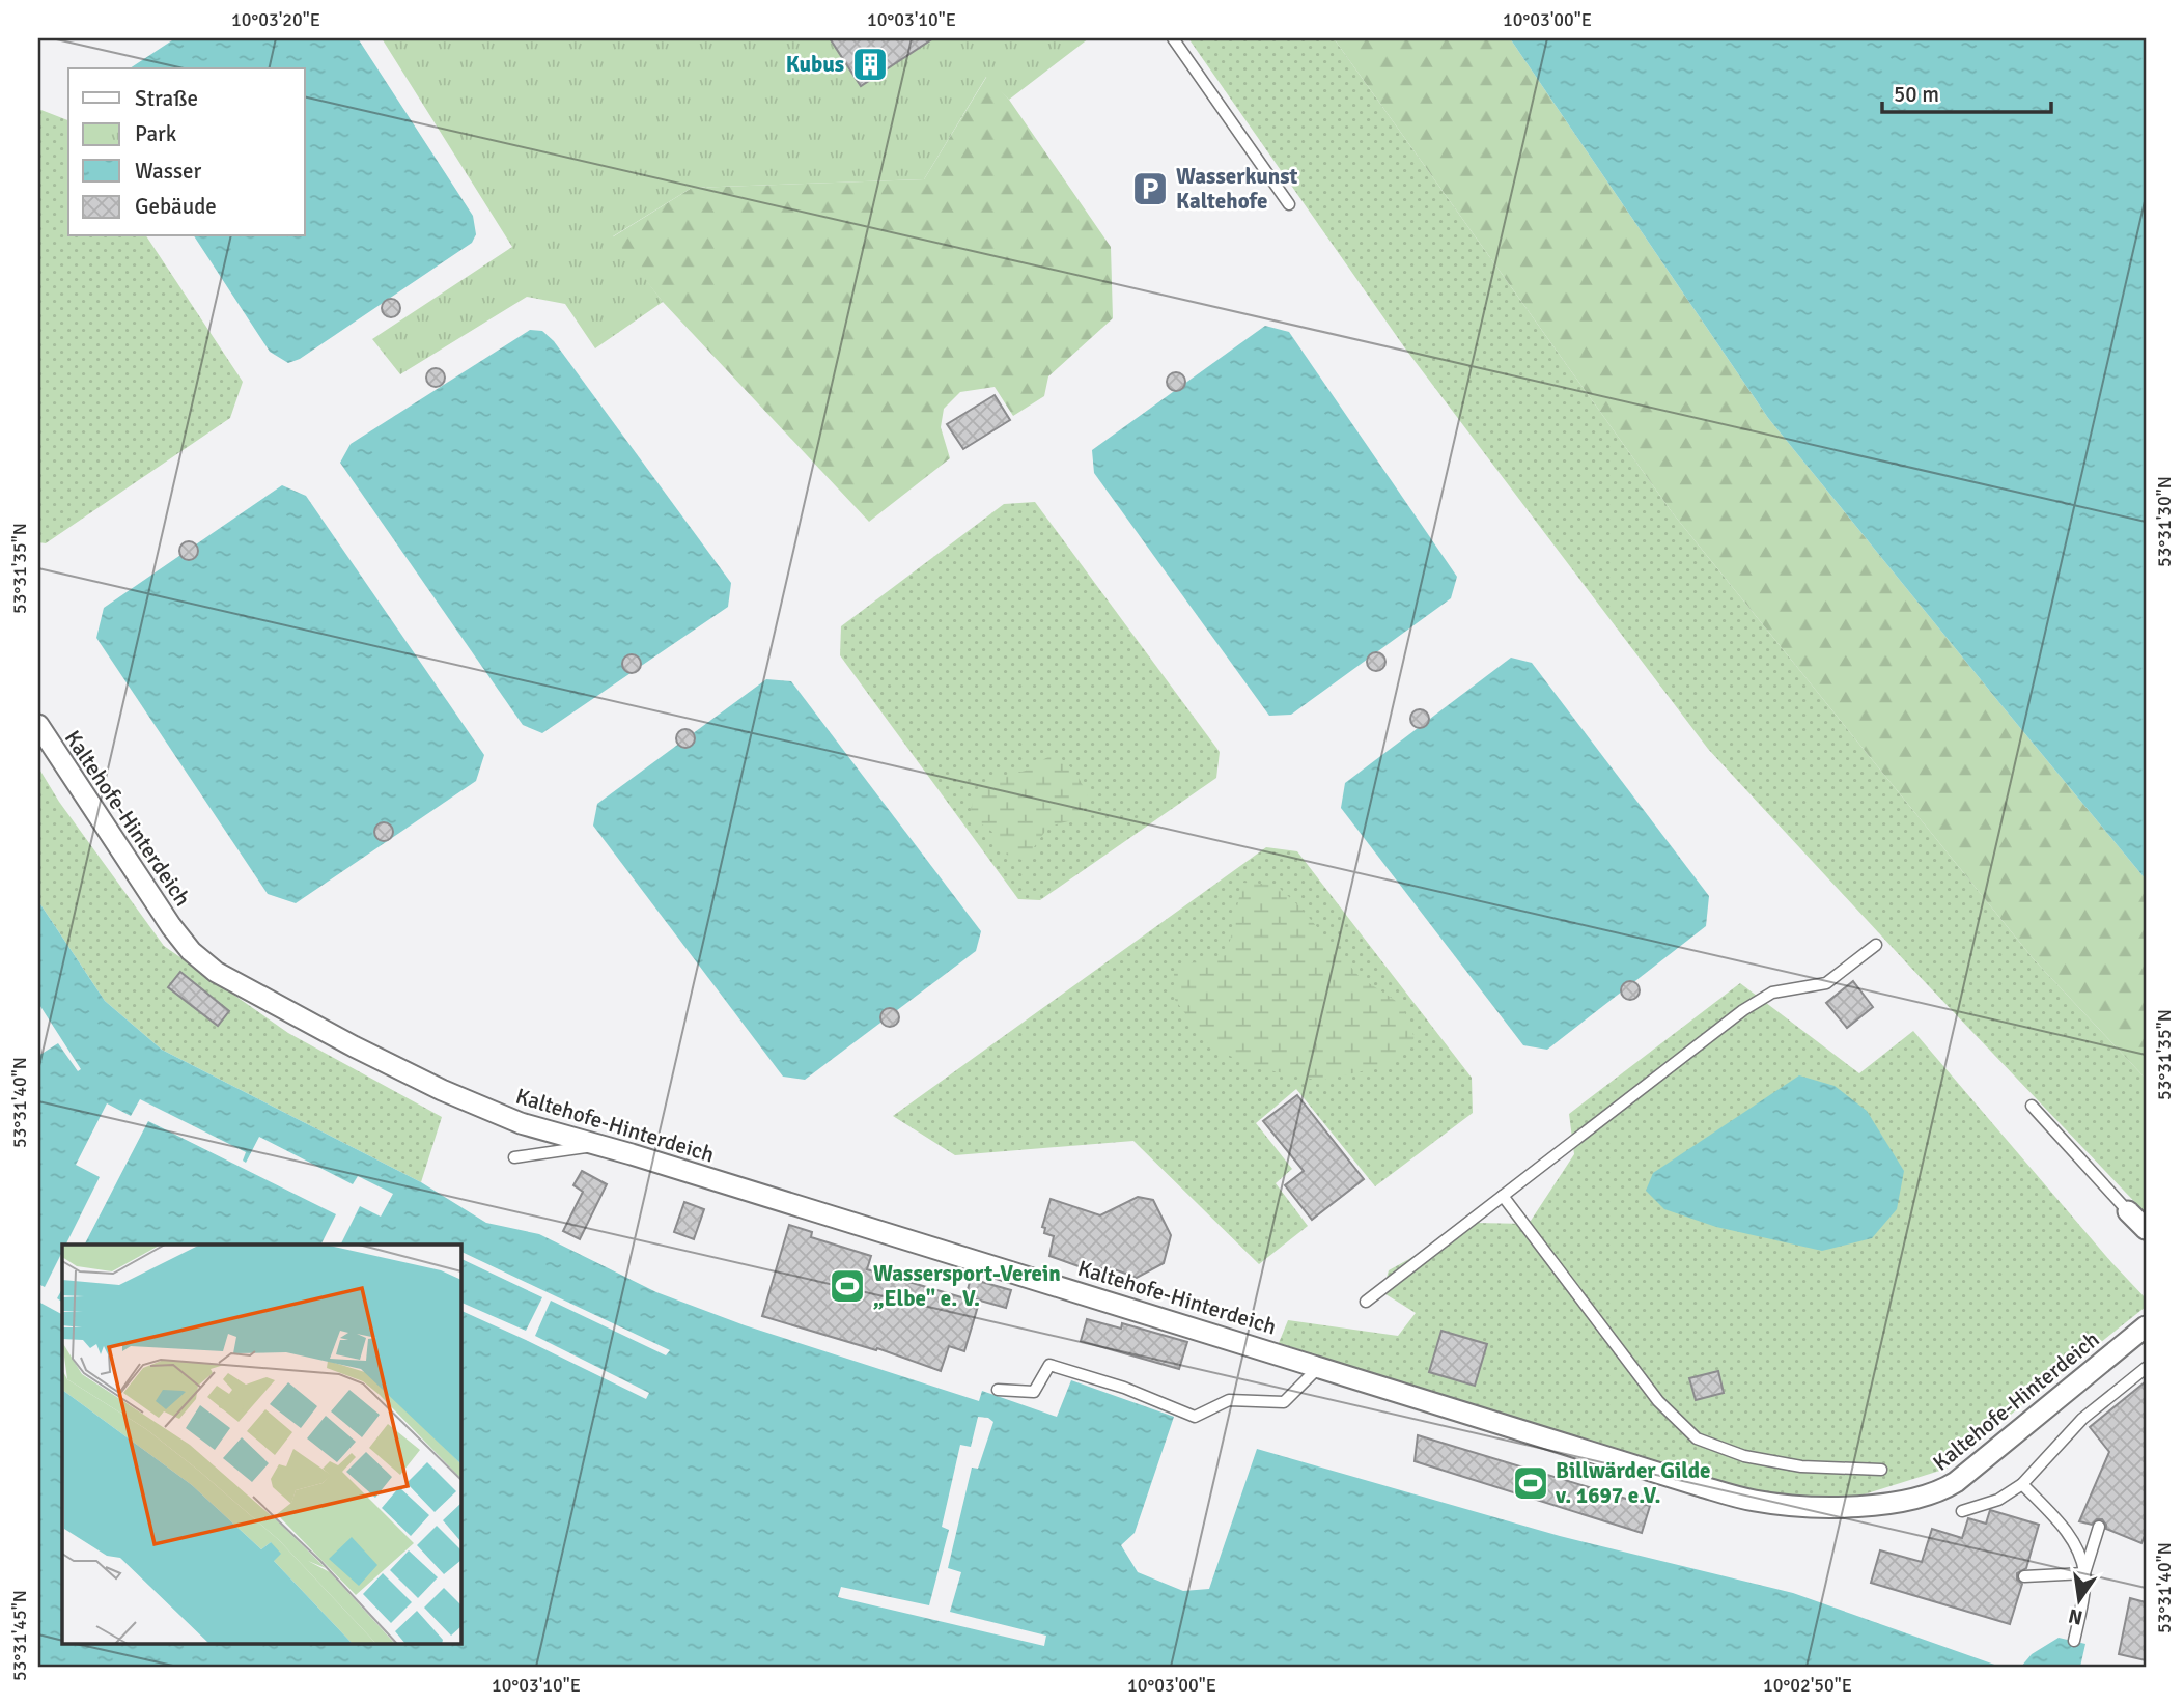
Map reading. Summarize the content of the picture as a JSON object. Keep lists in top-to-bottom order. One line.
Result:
{"streets":{"street":["Kaltehofe-Hinterdeich"]},"places":{"building":["Kubus"],"parking":["Wasserkunst Kaltehofe"],"sports":["Wassersport-Verein „Elbe\" e. V.","Billwärder Gilde v. 1697 e.V."]},"legend":["Straße","Park","Wasser","Gebäude"],"scale_bar":"50 m","north":"bottom","coordinates":["10°03'20\"E","10°03'10\"E","10°03'00\"E","53°31'30\"N","53°31'35\"N","53°31'40\"N","53°31'45\"N","10°02'50\"E"]}
